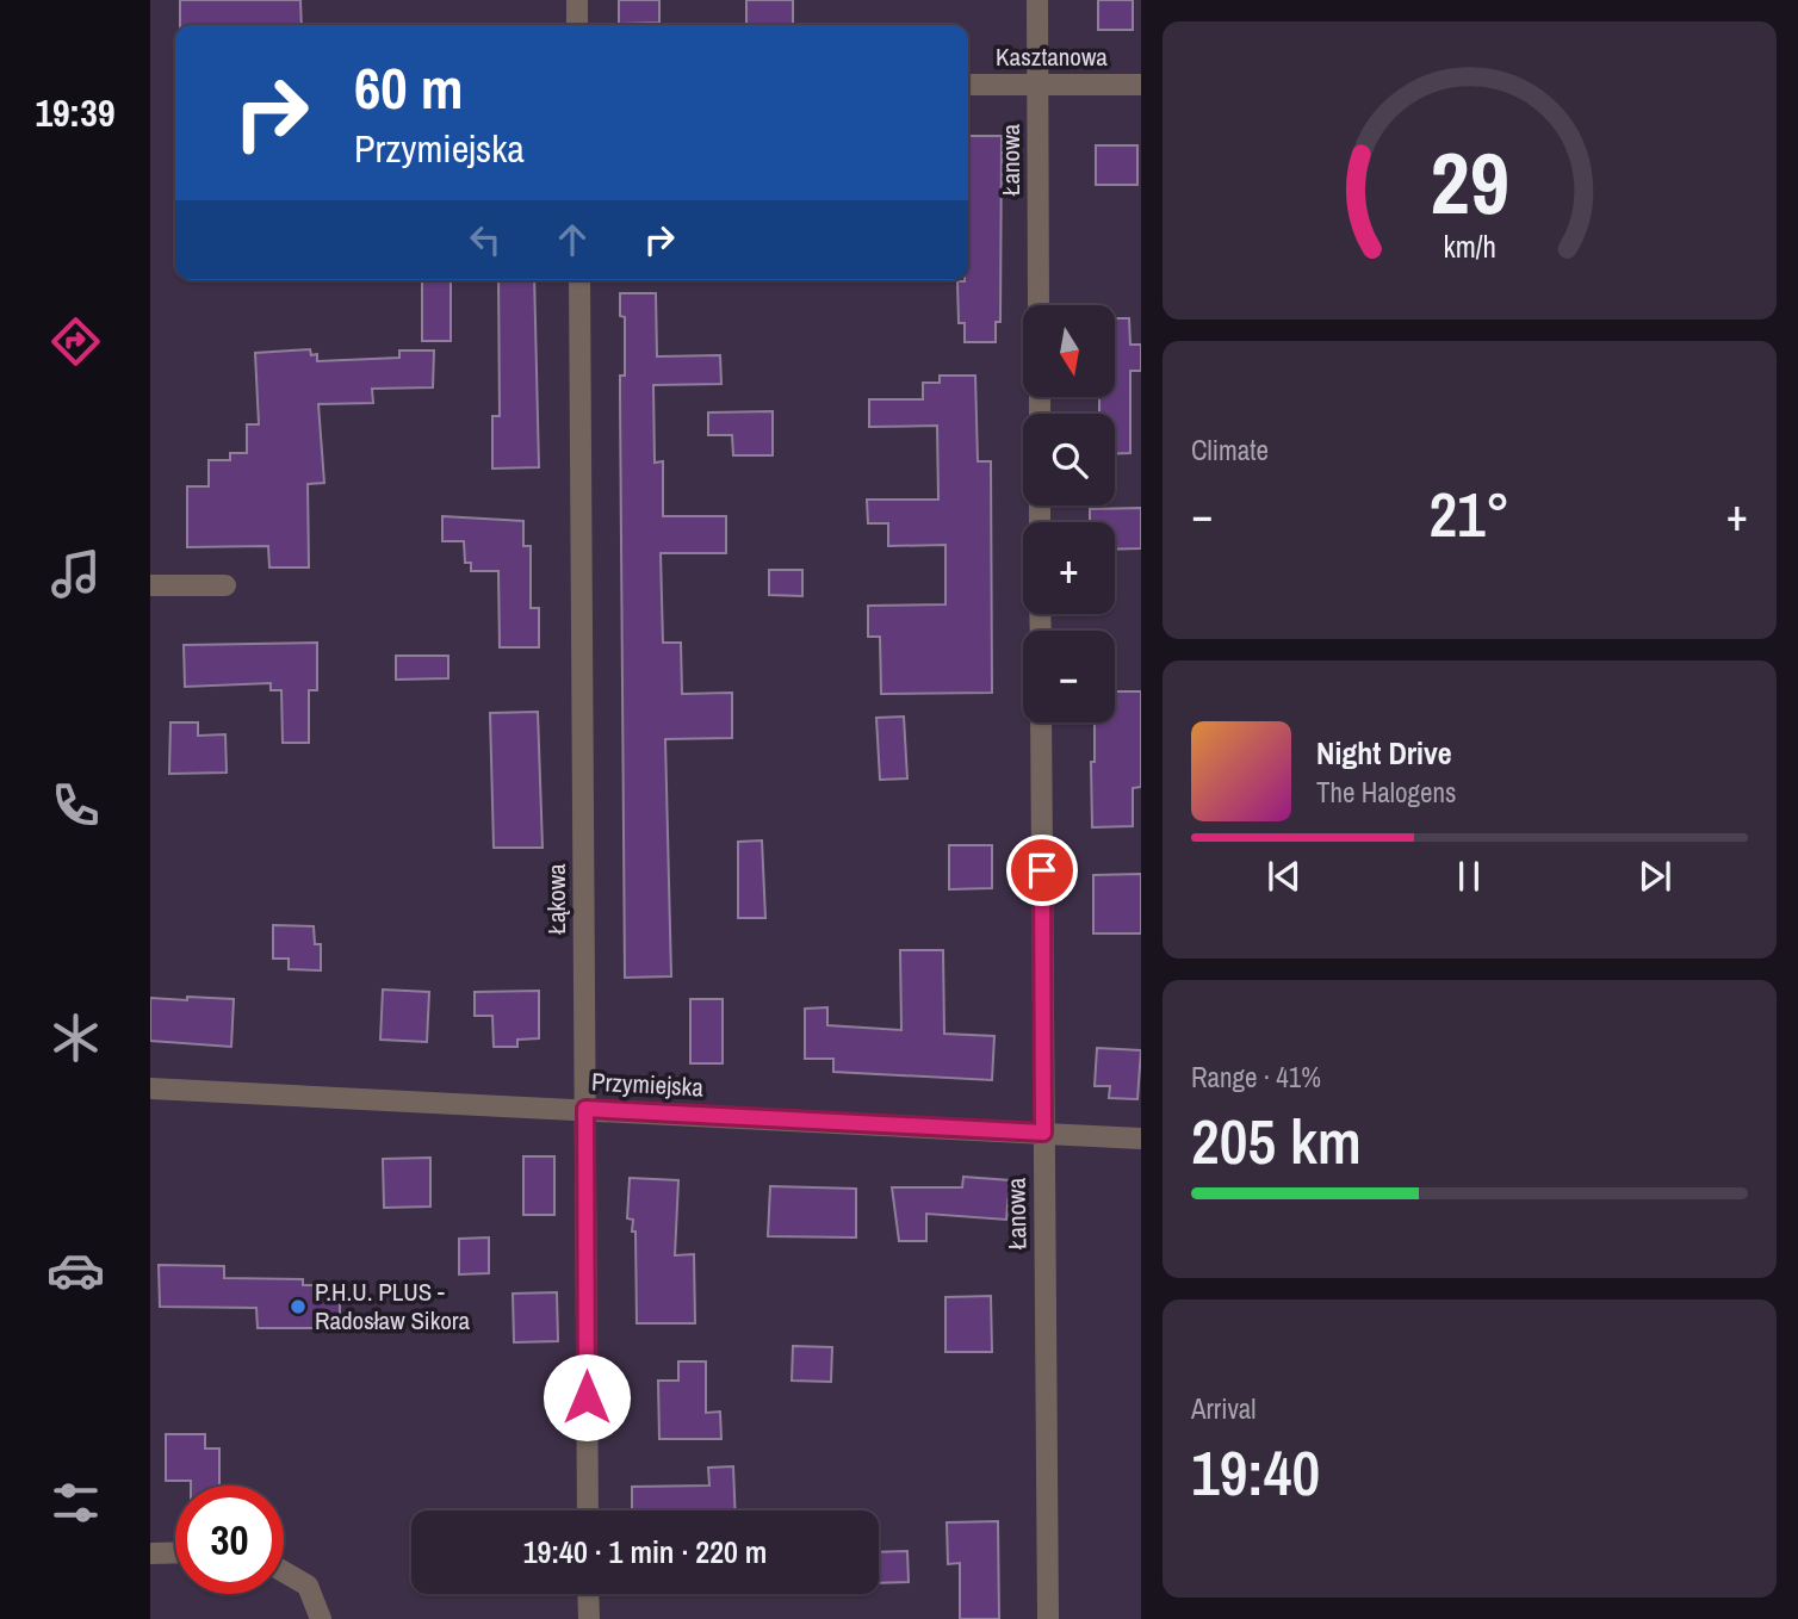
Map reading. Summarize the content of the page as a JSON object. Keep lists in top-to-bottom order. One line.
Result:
{"streets":{"street":["Kasztanowa","Łanowa","Łąkowa","Przymiejska"]},"crossings":[["Kasztanowa","Łanowa"],["Łanowa","Przymiejska"],["Łąkowa","Przymiejska"]],"places":["P.H.U. PLUS - Radosław Sikora"],"north":"bottom","page":{"tabs":"19:39","turn":["60 m","Przymiejska"],"map_buttons":["+","−"],"tile":["Climate",["Range · 41%","205 km"],["Arrival","19:40"]],"heat":["−","21°","+"],"song":["Night Drive","The Halogens"],"limit":"30","trip":"19:40 · 1 min · 220 m","gauge":["29","km/h"]}}
